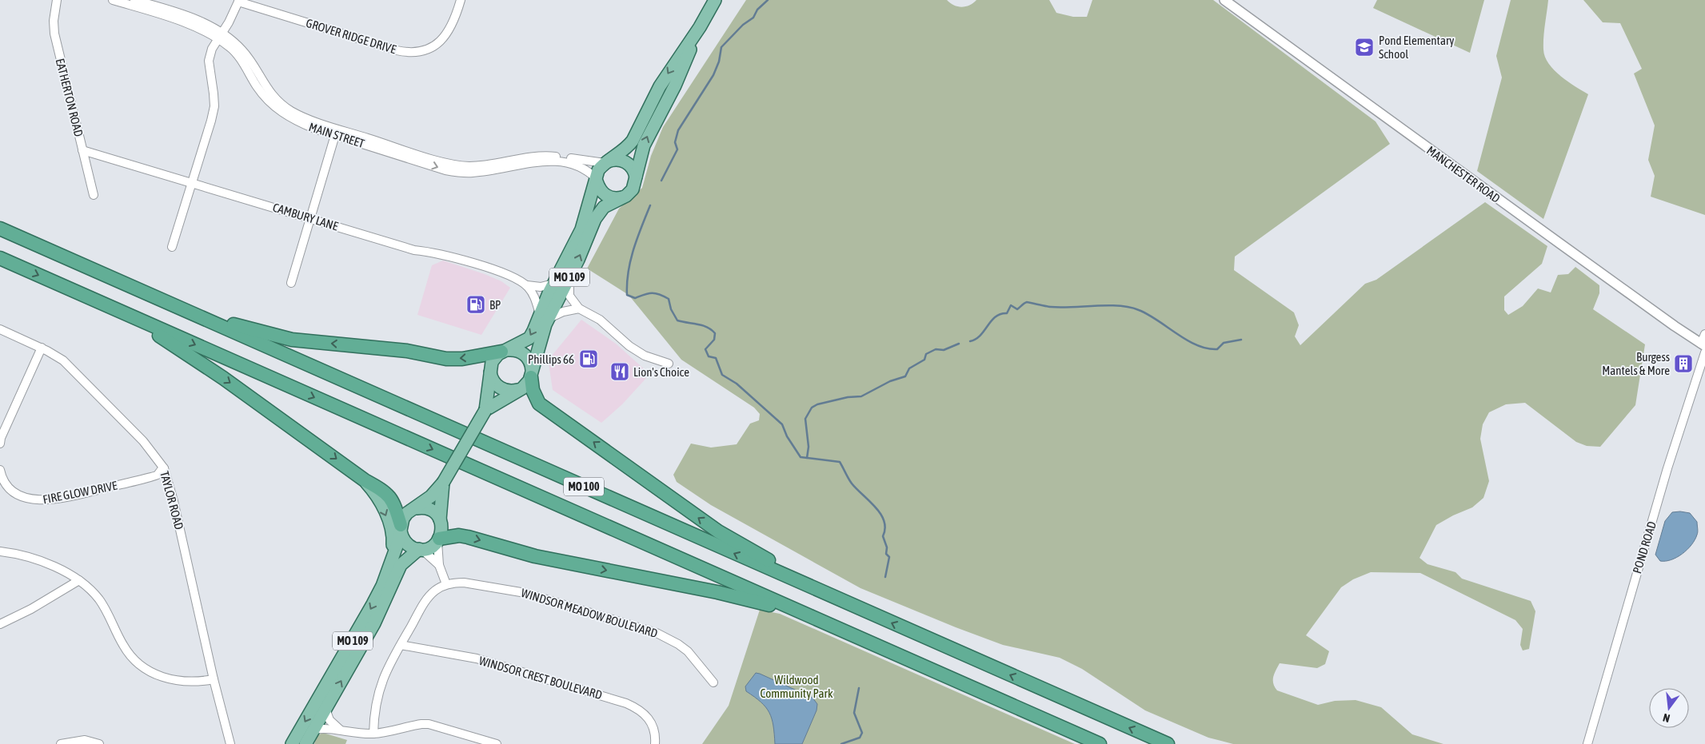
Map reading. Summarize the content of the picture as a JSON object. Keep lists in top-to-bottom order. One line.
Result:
{"streets":{"highway":["MO 100"],"main road":["MO 109"],"street":["GROVER RIDGE DRIVE","EATHERTON ROAD","MAIN STREET","MANCHESTER ROAD","CAMBURY LANE","FIRE GLOW DRIVE","TAYLOR ROAD","POND ROAD","WINDSOR MEADOW BOULEVARD","WINDSOR CREST BOULEVARD"]},"crossings":[["EATHERTON ROAD","CAMBURY LANE"],["MAIN STREET","MO 109"],["CAMBURY LANE","MO 109"],["FIRE GLOW DRIVE","TAYLOR ROAD"]],"parks":["Wildwood Community Park"],"places":{"school or university":["Pond Elementary School"],"fuel station":["BP","Phillips 66"],"building":["Burgess Mantels & More"],"restaurant":["Lion's Choice"]},"north":"bottom"}
